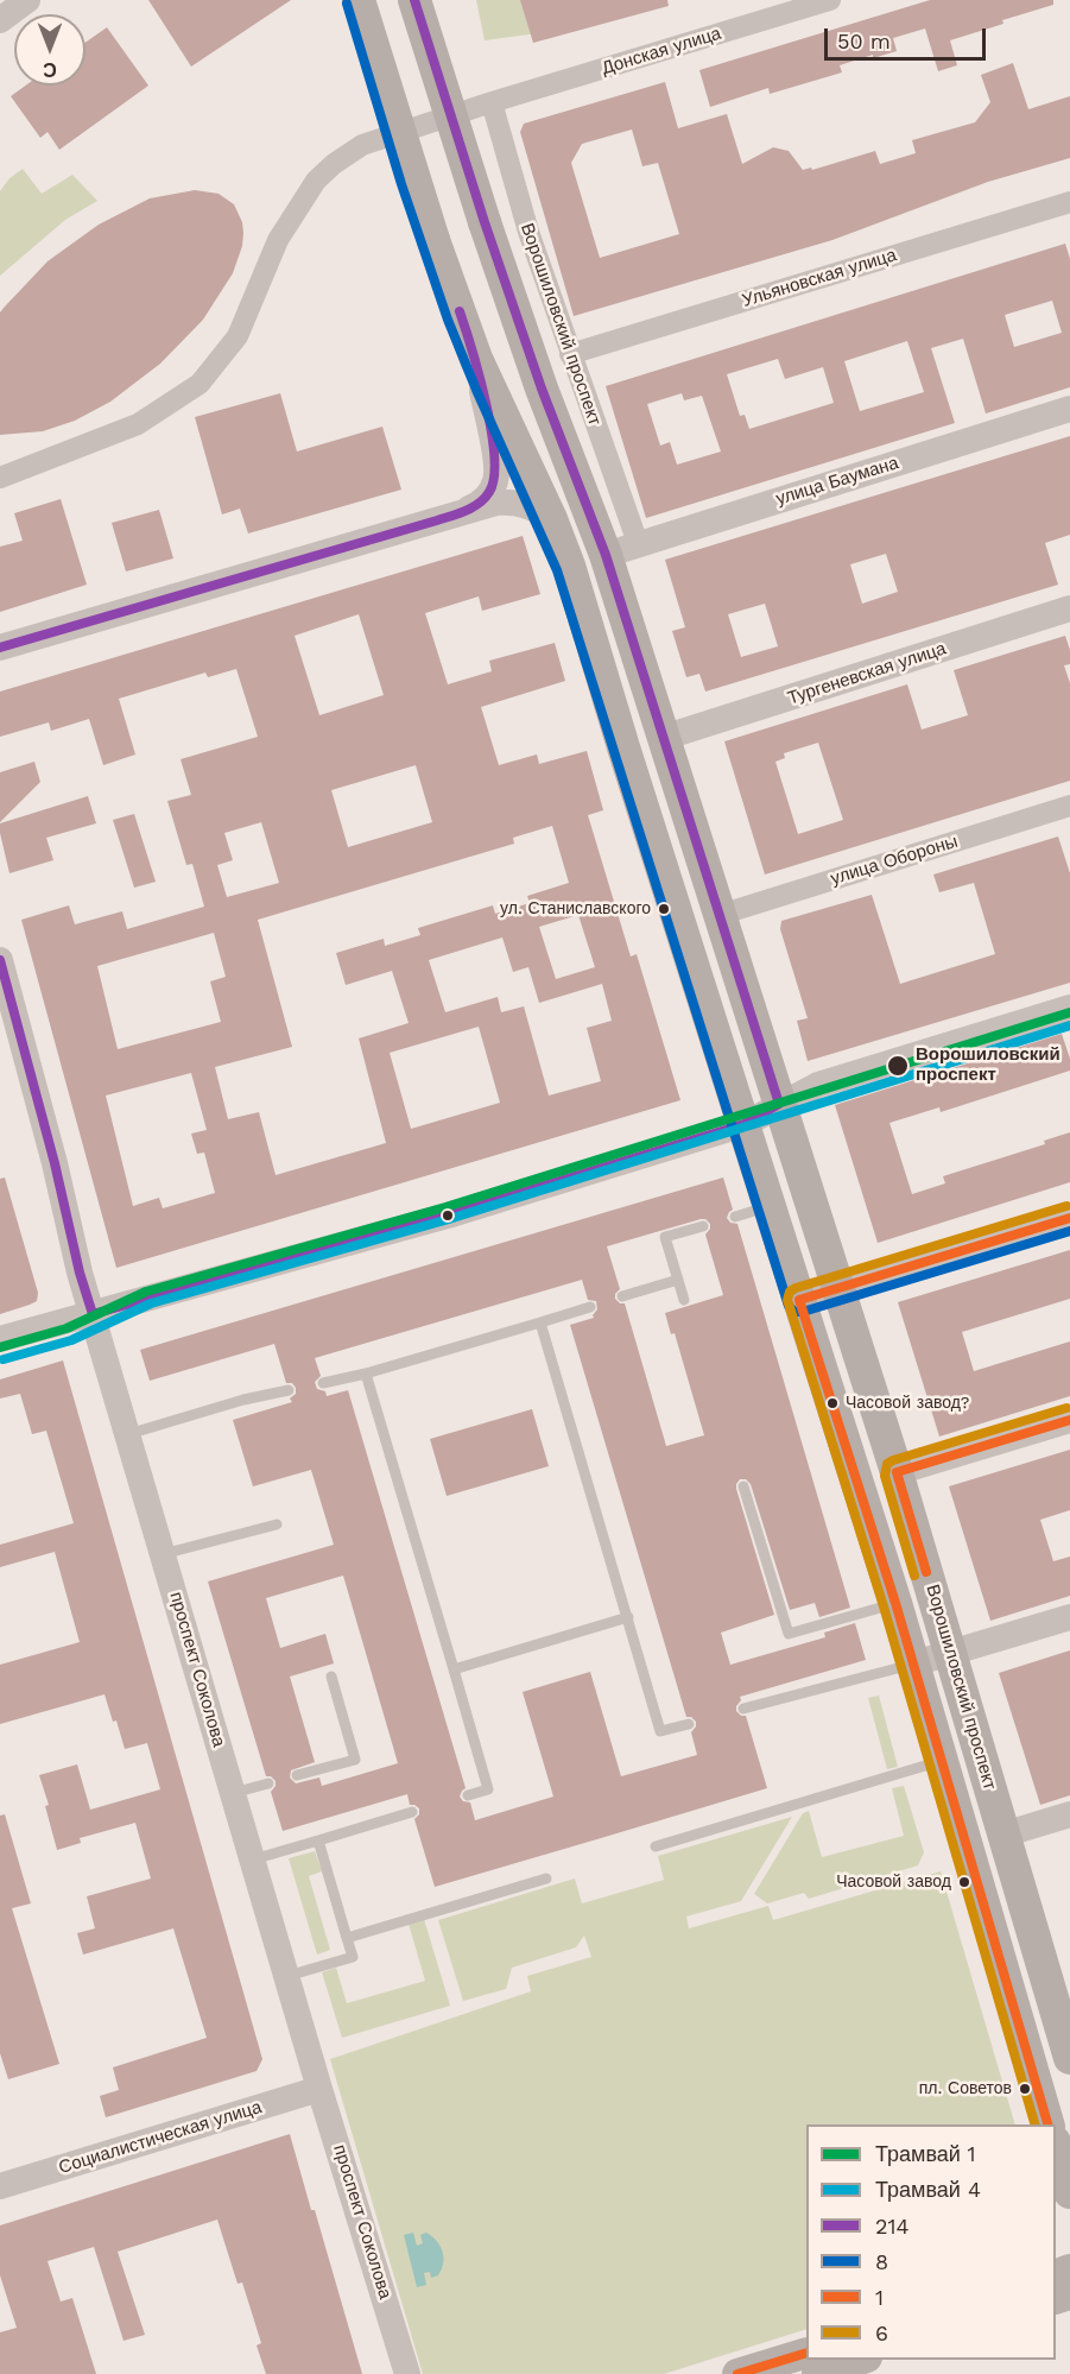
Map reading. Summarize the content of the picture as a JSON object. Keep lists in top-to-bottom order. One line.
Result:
{"streets":{"main road":["Ворошиловский проспект"],"street":["Донская улица","Ульяновская улица","улица Баумана","Тургеневская улица","улица Обороны","проспект Соколова","Социалистическая улица"]},"crossings":[["Донская улица","Ворошиловский проспект"],["Ульяновская улица","Ворошиловский проспект"],["Ворошиловский проспект","улица Баумана"],["Ворошиловский проспект","Тургеневская улица"],["Ворошиловский проспект","улица Обороны"],["проспект Соколова","Социалистическая улица"]],"places":["ул. Станиславского","Ворошиловский проспект","Часовой завод?","Часовой завод","пл. Советов"],"lines":["transit line 214","transit line 8","tram line 1","tram line 4","transit line 6","transit line 1"],"legend":["Трамвай 1","Трамвай 4","214","8","1","6"],"scale_bar":"50 m","north":"bottom"}
